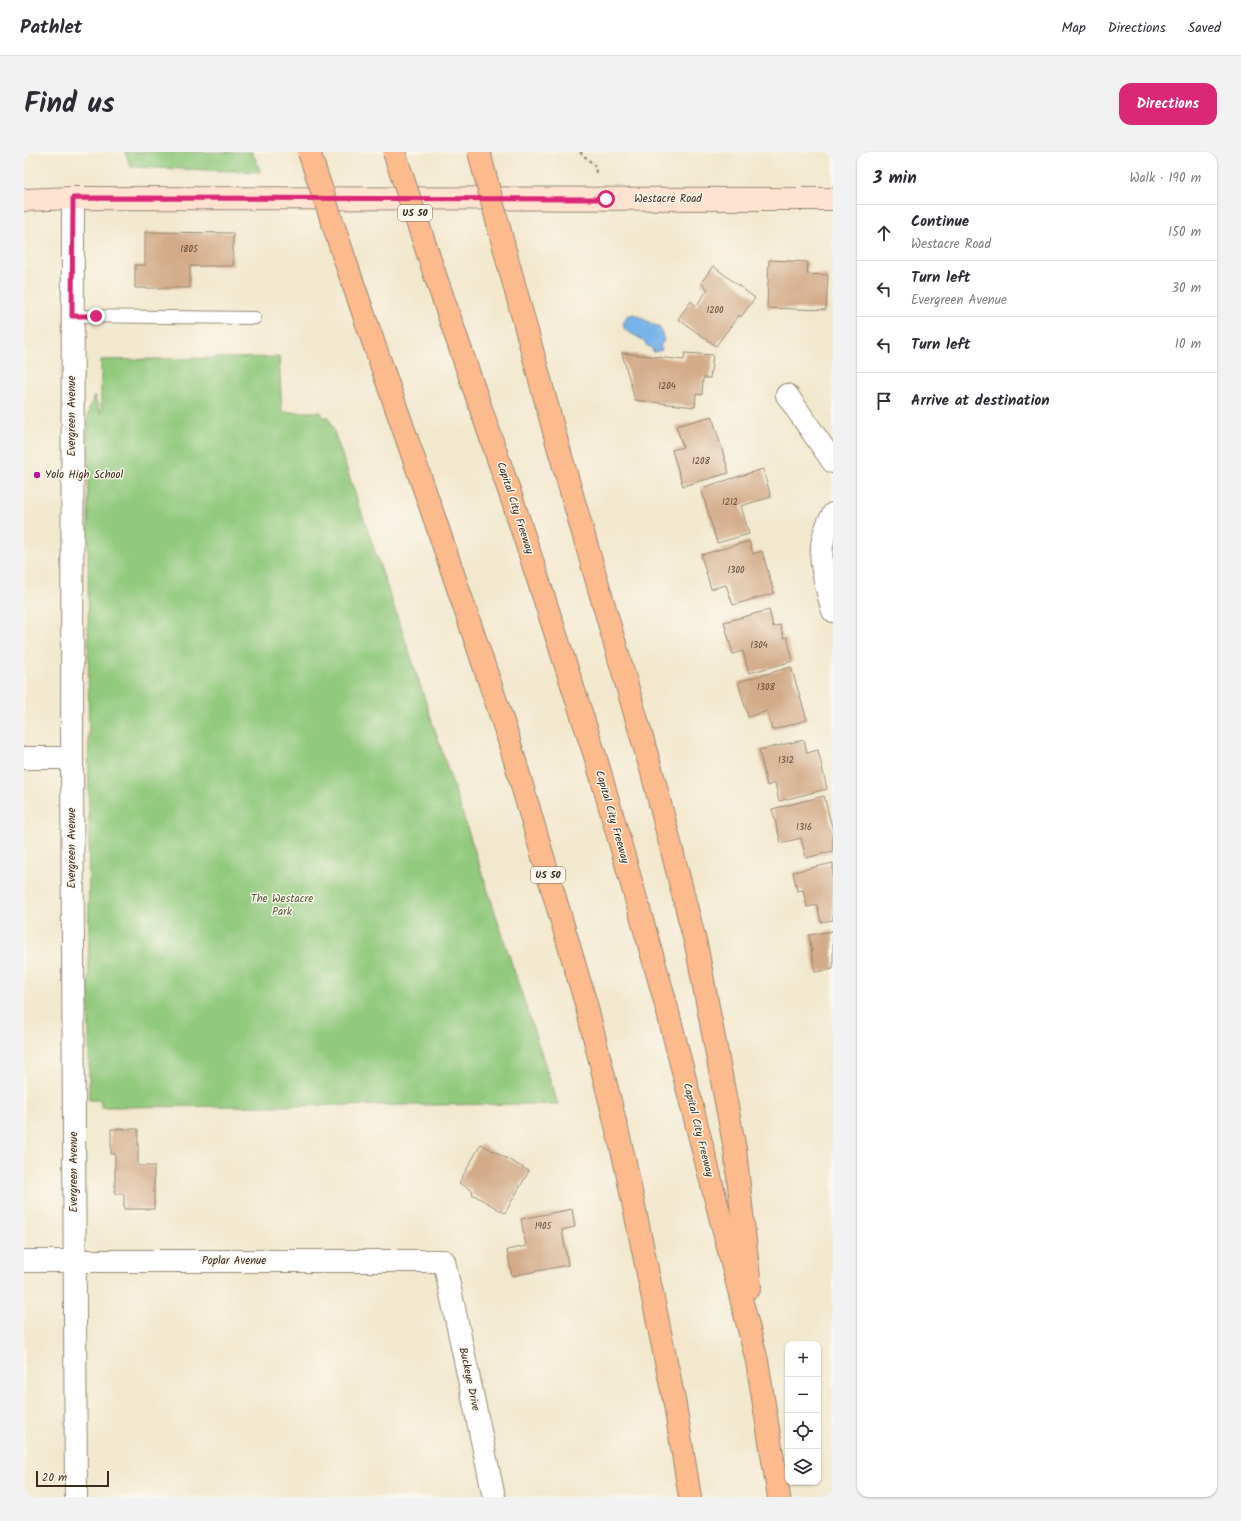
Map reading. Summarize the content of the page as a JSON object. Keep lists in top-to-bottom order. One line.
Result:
{"streets":{"highway":["US 50","Capital City Freeway"],"street":["Westacre Road","Evergreen Avenue","Poplar Avenue","Buckeye Drive"]},"crossings":[["Westacre Road","Evergreen Avenue"],["Evergreen Avenue","Poplar Avenue"],["Poplar Avenue","Buckeye Drive"]],"parks":["The Westacre Park"],"places":["Yolo High School"],"house_numbers":["1805","1200","1204","1208","1212","1300","1304","1308","1312","1316","1905"],"scale_bar":"20 m","page":{"header":"Pathlet","nav":["Map","Directions","Saved"],"title":"Find us","buttons":"Directions","heading":["3 min","Walk · 190 m"],"list":[["Continue","Westacre Road","150 m"],["Turn left","Evergreen Avenue","30 m"],["Turn left","10 m"],"Arrive at destination"],"map_buttons":["+","−"],"scale":"20 m"}}
